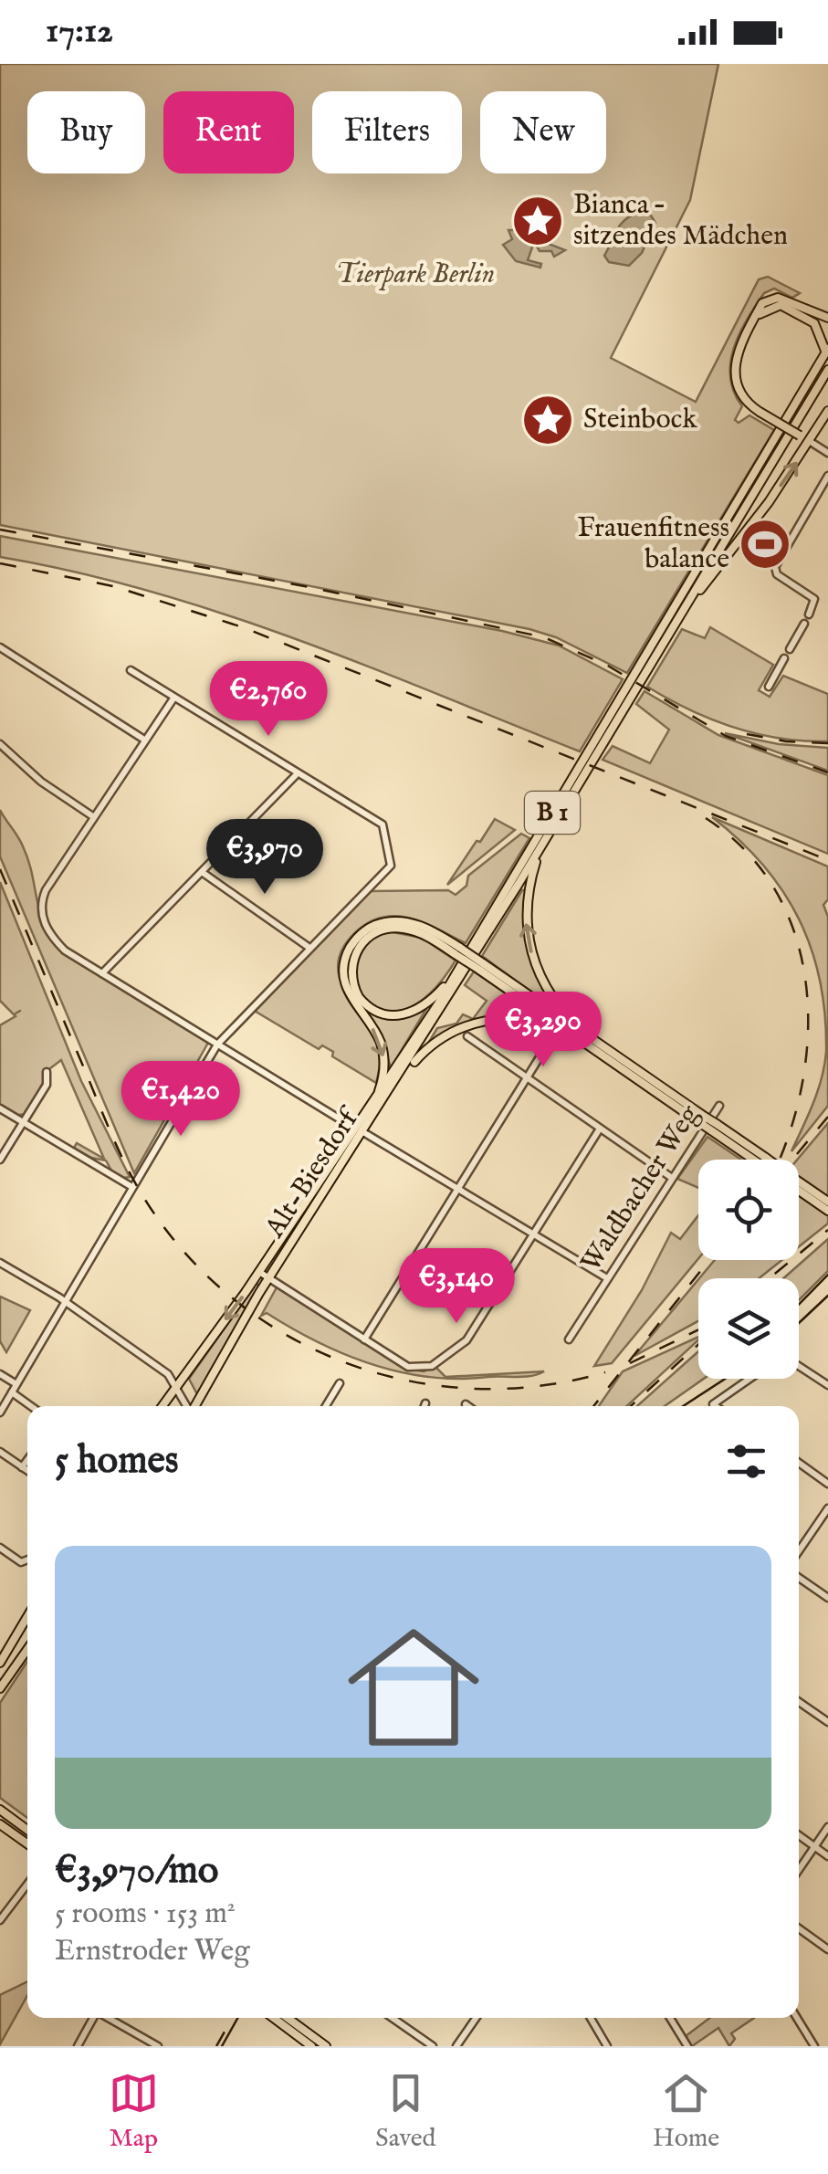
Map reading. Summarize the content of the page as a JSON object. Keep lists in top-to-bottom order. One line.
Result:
{"streets":{"main road":["B 1","Alt-Biesdorf"],"street":["Waldbacher Weg"]},"crossings":[["B 1","Alt-Biesdorf"]],"parks":["Tierpark Berlin"],"places":{"place":["Bianca – sitzendes Mädchen","Steinbock"],"sports":["Frauenfitness balance"]},"page":{"status":"17:12","chip":["Buy","Rent","Filters","New"],"price":["€2,760","€3,970","€3,290","€1,420","€3,140"],"heading":"5 homes","list":[{"name":"€3,970/mo","note":"5 rooms · 153 m² · Ernstroder Weg"}],"tabs":["Map","Saved","Home"]}}
